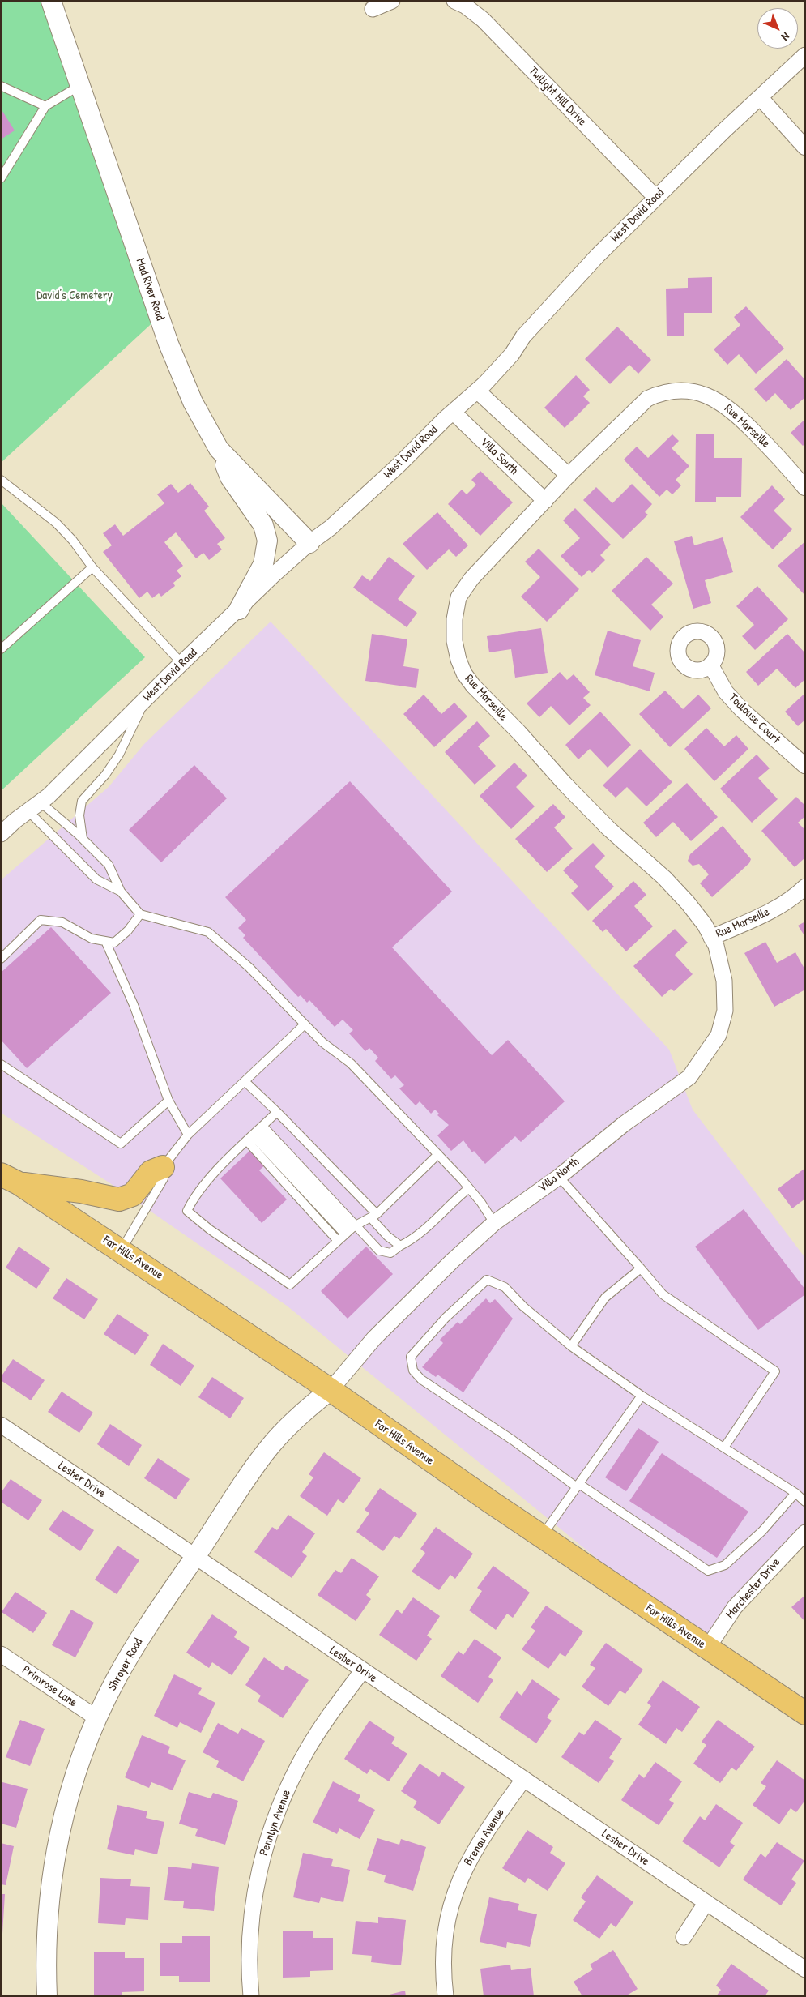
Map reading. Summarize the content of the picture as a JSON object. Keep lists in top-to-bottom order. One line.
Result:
{"streets":{"main road":["Far Hills Avenue"],"street":["Twilight Hill Drive","West David Road","Mad River Road","Rue Marseille","Villa South","Toulouse Court","Villa North","Lesher Drive","Marchester Drive","Shroyer Road","Primrose Lane","Pennlyn Avenue","Brenau Avenue"]},"crossings":[["Twilight Hill Drive","West David Road"],["West David Road","Mad River Road"],["West David Road","Villa South"],["Rue Marseille","Villa South"],["Rue Marseille","Villa North"],["Villa North","Far Hills Avenue"],["Villa North","Shroyer Road"],["Far Hills Avenue","Marchester Drive"],["Far Hills Avenue","Shroyer Road"],["Lesher Drive","Shroyer Road"],["Lesher Drive","Pennlyn Avenue"],["Lesher Drive","Brenau Avenue"],["Shroyer Road","Primrose Lane"]],"parks":["David's Cemetery"],"north":"bottom right"}
